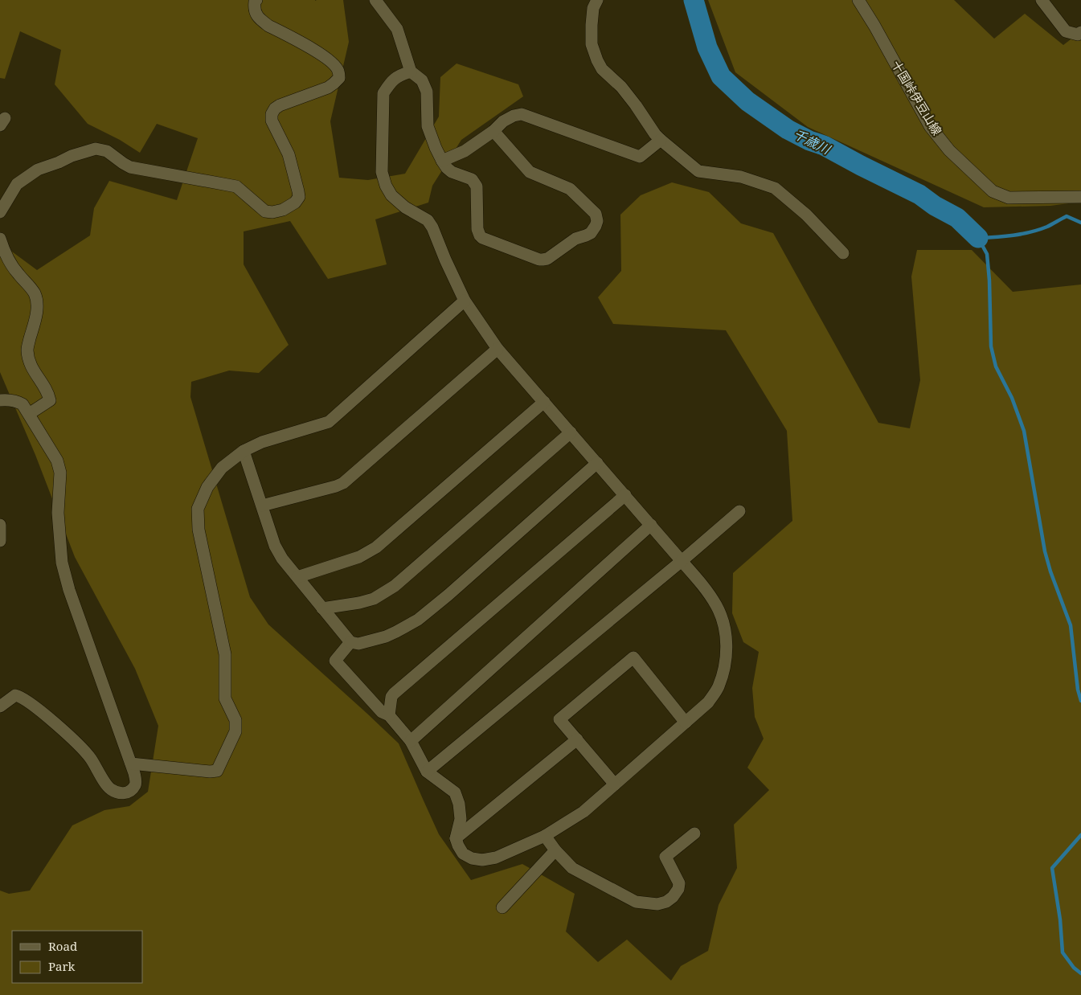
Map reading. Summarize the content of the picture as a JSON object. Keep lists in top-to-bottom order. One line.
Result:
{"streets":{"street":["十国峠伊豆山線"]},"water":["千歳川"],"legend":["Road","Park"]}
